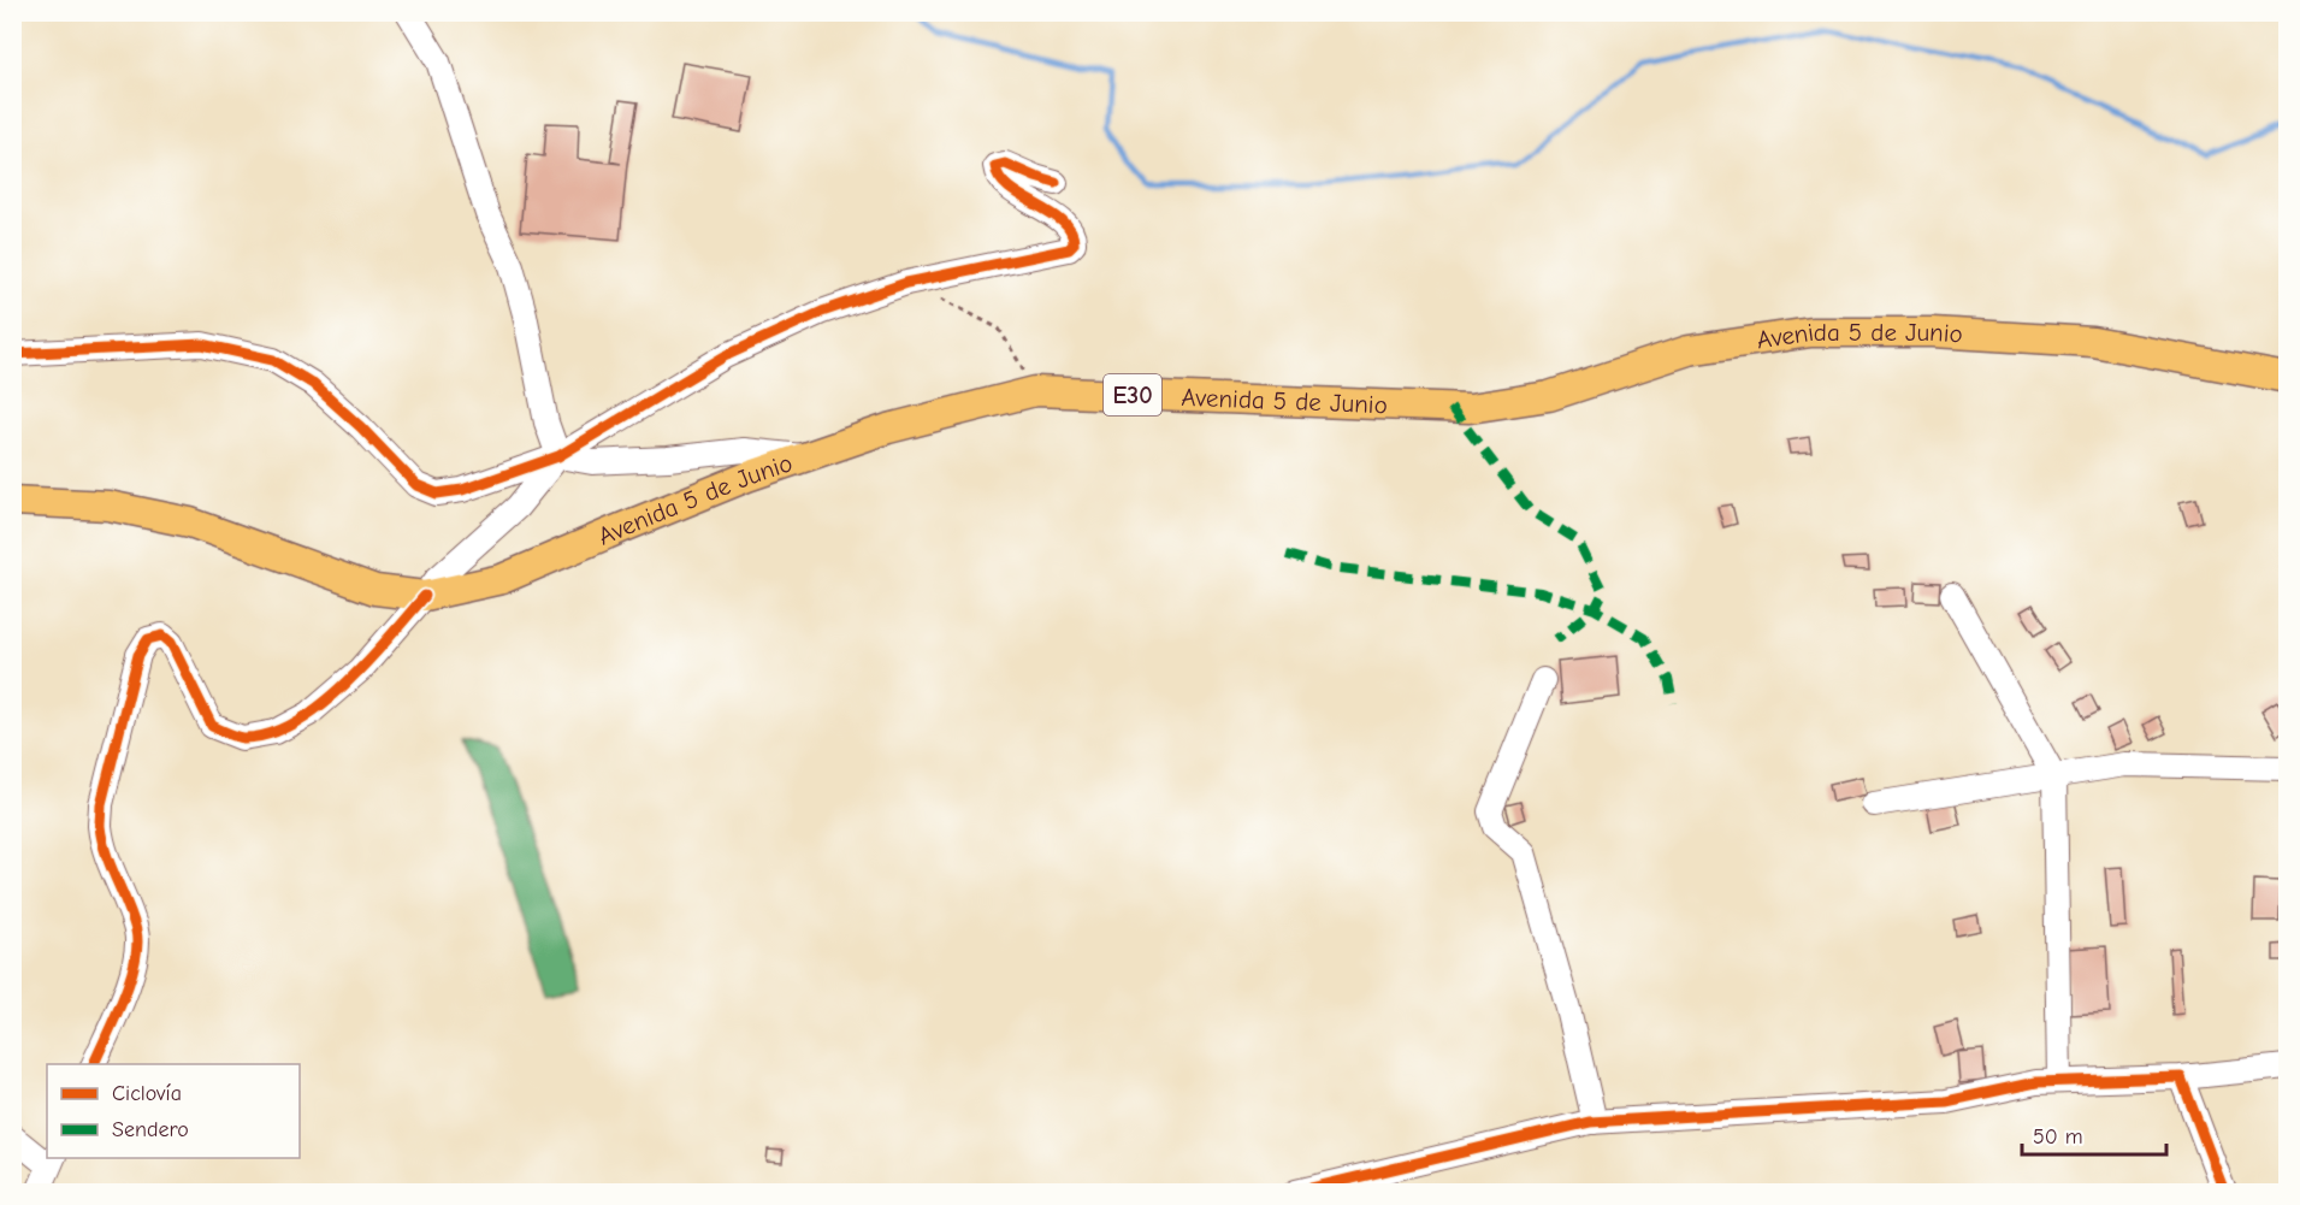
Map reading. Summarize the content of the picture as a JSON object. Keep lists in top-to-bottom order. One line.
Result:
{"streets":{"main road":["Avenida 5 de Junio","E30"]},"legend":["Ciclovía","Sendero"],"scale_bar":"50 m"}
